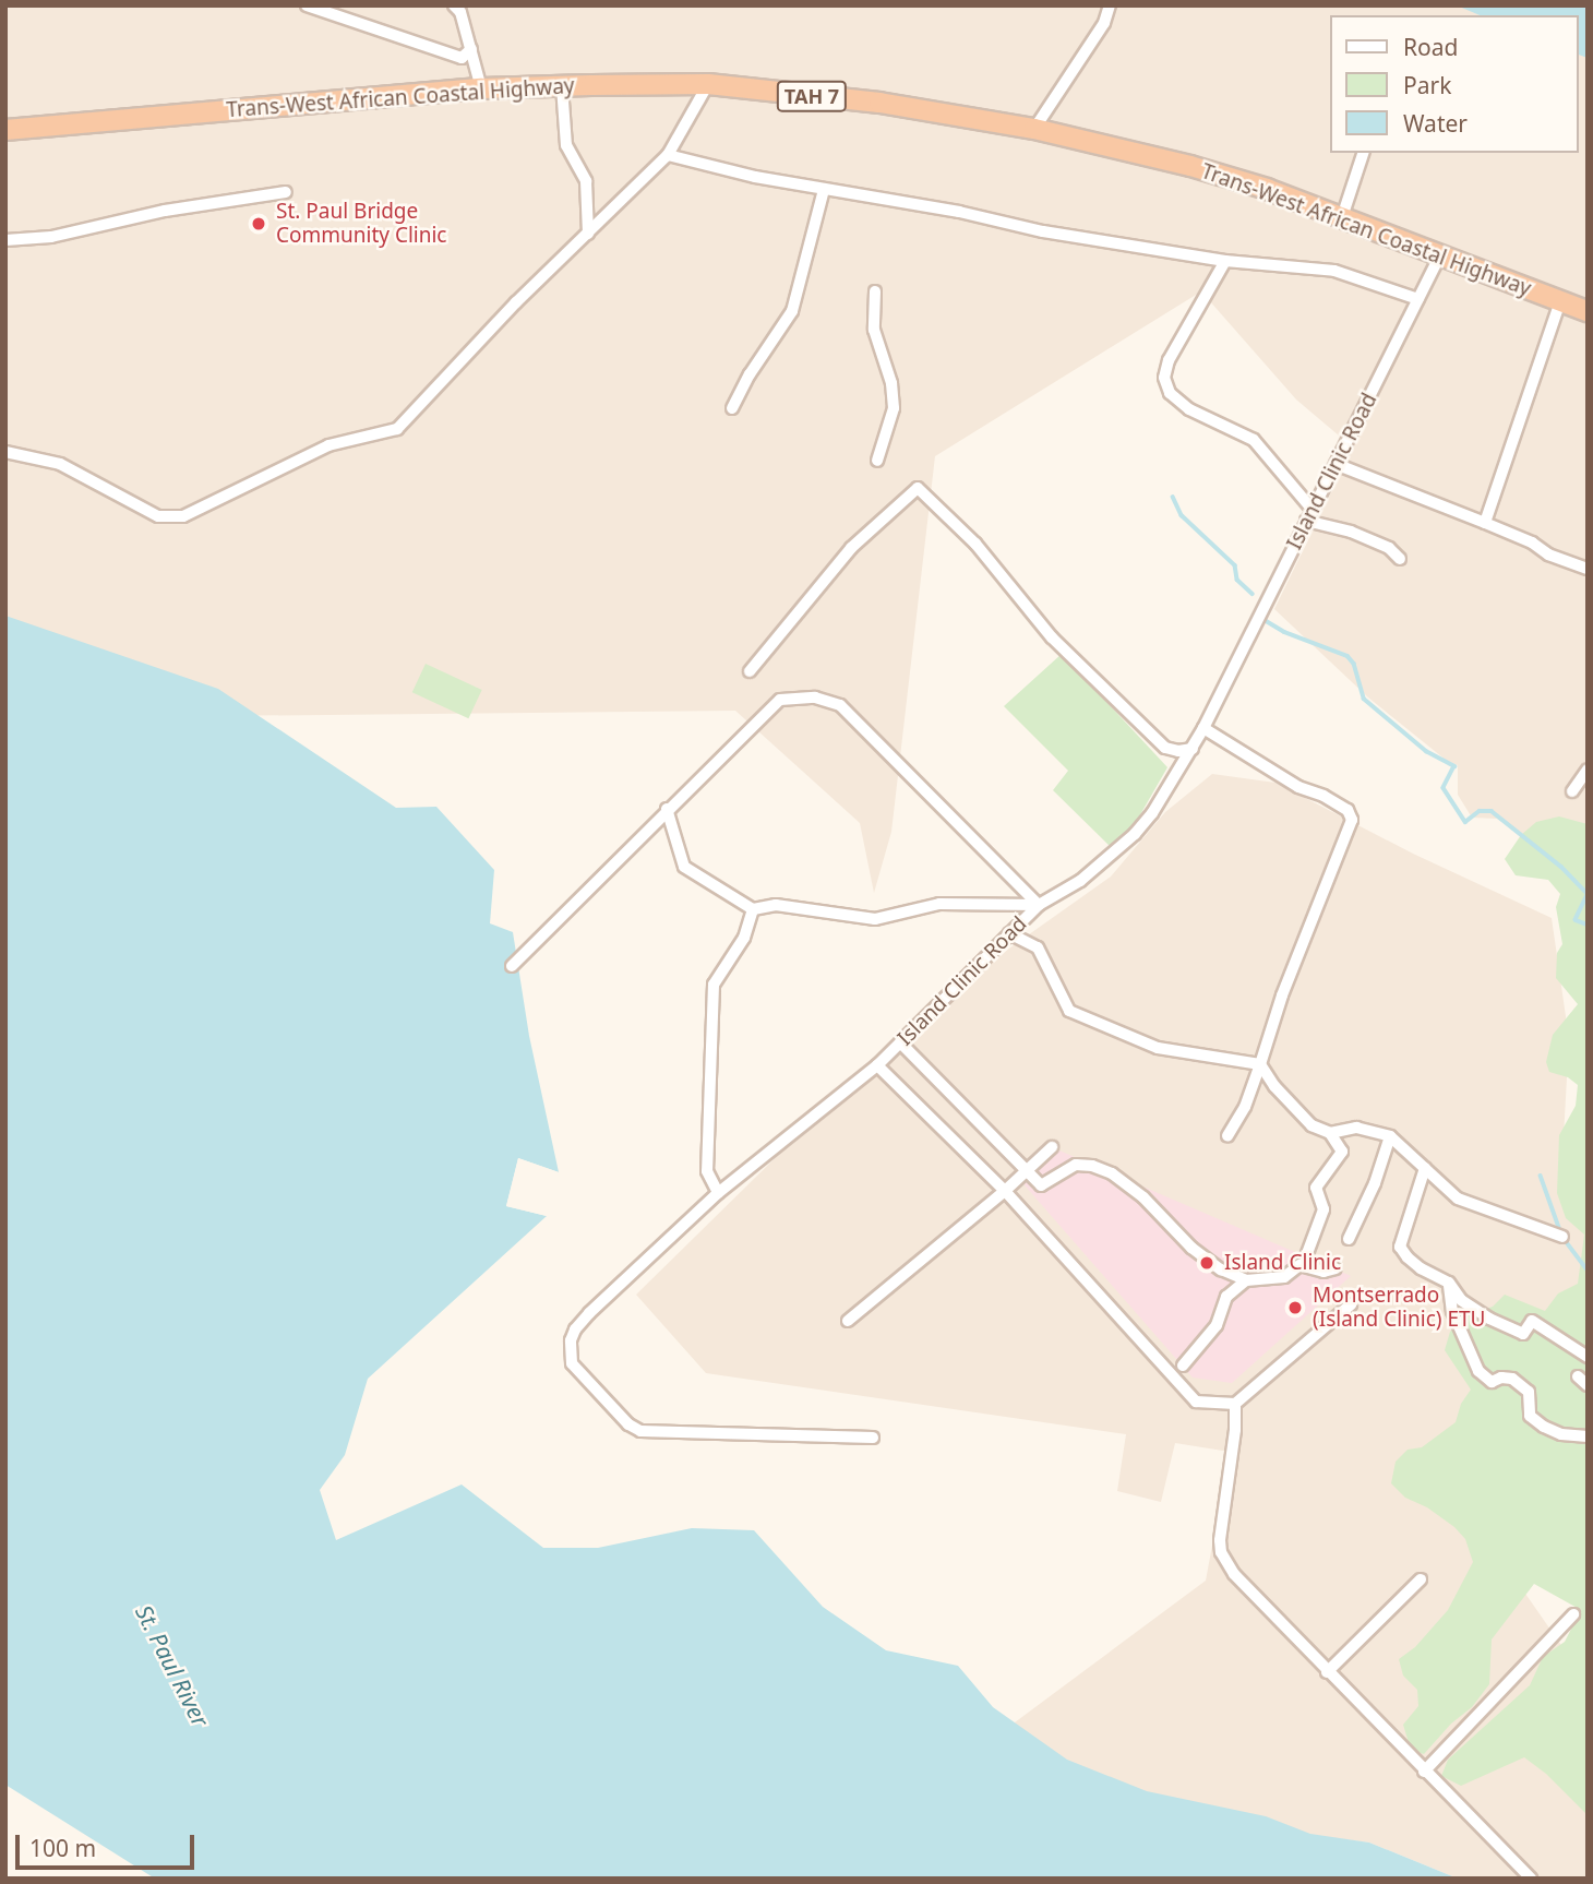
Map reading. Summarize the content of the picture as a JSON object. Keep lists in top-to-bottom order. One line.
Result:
{"streets":{"highway":["TAH 7","Trans-West African Coastal Highway"],"street":["Island Clinic Road"]},"crossings":[["Trans-West African Coastal Highway","Island Clinic Road"]],"water":["St. Paul River"],"places":["St. Paul Bridge Community Clinic","Island Clinic","Montserrado (Island Clinic) ETU"],"legend":["Road","Park","Water"],"scale_bar":"100 m"}
